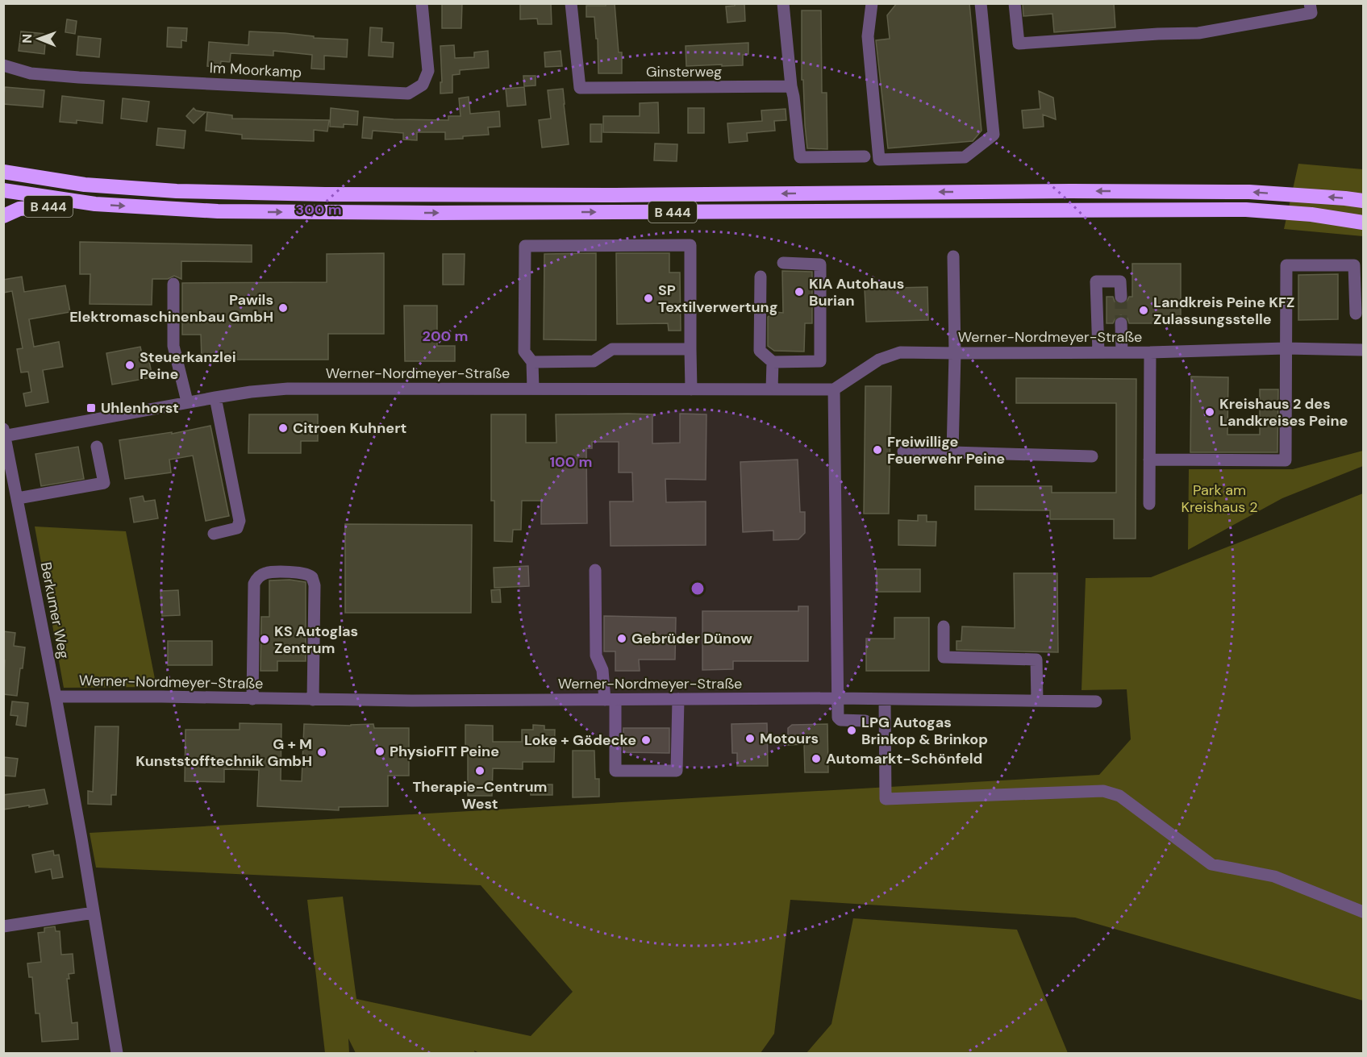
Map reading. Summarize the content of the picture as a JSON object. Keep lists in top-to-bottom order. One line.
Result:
{"streets":{"highway":["B 444"],"street":["Im Moorkamp","Ginsterweg","Werner-Nordmeyer-Straße","Berkumer Weg"]},"crossings":[["Werner-Nordmeyer-Straße","Berkumer Weg"]],"parks":["Park am Kreishaus 2"],"places":{"other":["KIA Autohaus Burian","SP Textilverwertung","Pawils Elektromaschinenbau GmbH","Landkreis Peine KFZ Zulassungsstelle","Steuerkanzlei Peine","Kreishaus 2 des Landkreises Peine","Citroen Kuhnert","Freiwillige Feuerwehr Peine","Gebrüder Dünow","KS Autoglas Zentrum","LPG Autogas Brinkop & Brinkop","Motours","Loke + Gödecke","PhysioFIT Peine","G + M Kunststofftechnik GmbH","Automarkt-Schönfeld","Therapie-Centrum West"],"transit":["Uhlenhorst"]},"north":"left","rings":["300 m","200 m","100 m"]}
